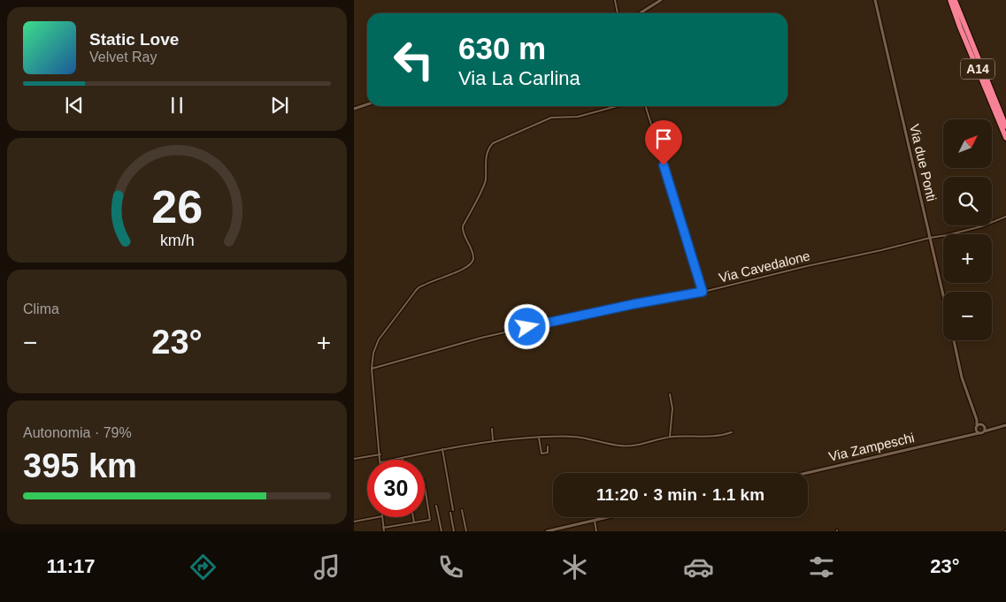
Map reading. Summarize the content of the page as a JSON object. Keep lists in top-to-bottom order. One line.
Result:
{"streets":{"highway":["A14"],"street":["Via due Ponti","Via Cavedalone","Via Zampeschi"]},"crossings":[["Via due Ponti","Via Cavedalone"],["Via due Ponti","Via Zampeschi"]],"north":"top right","page":{"turn":["630 m","Via La Carlina"],"song":["Static Love","Velvet Ray"],"map_buttons":["+","−"],"tile":["Clima",["Autonomia · 79%","395 km"]],"heat":["−","23°","+"],"limit":"30","trip":"11:20 · 3 min · 1.1 km","tabs":["11:17","23°"],"gauge":["26","km/h"]}}
